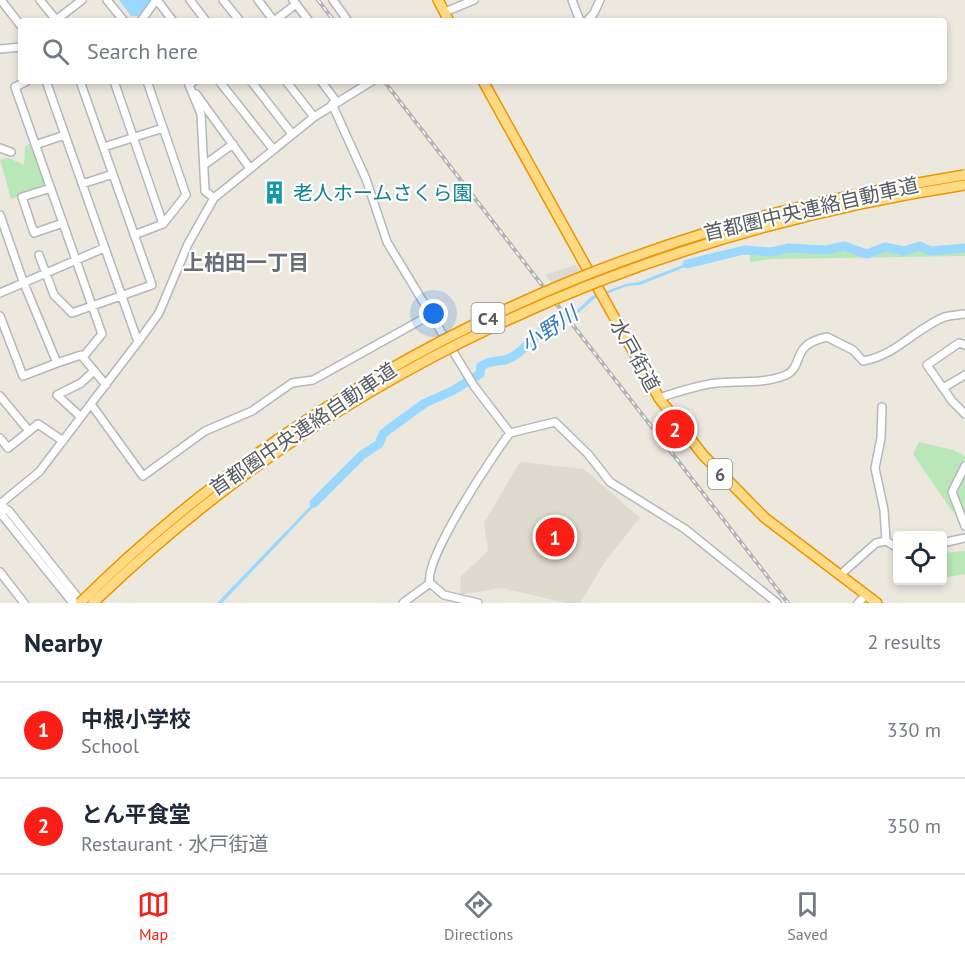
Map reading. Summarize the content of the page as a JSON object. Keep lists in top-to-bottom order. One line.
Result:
{"streets":{"highway":["首都圏中央連絡自動車道","C4","水戸街道","6"]},"districts":["上柏田一丁目"],"water":["小野川"],"places":{"building":["老人ホームさくら園"]},"page":{"search":"Search here","pins":["2","1"],"heading":["Nearby","2 results"],"list":[{"mark":"1","name":"中根小学校","note":"School","value":"330 m"},{"mark":"2","name":"とん平食堂","note":"Restaurant · 水戸街道","value":"350 m"}],"nav":["Map","Directions","Saved"]}}
